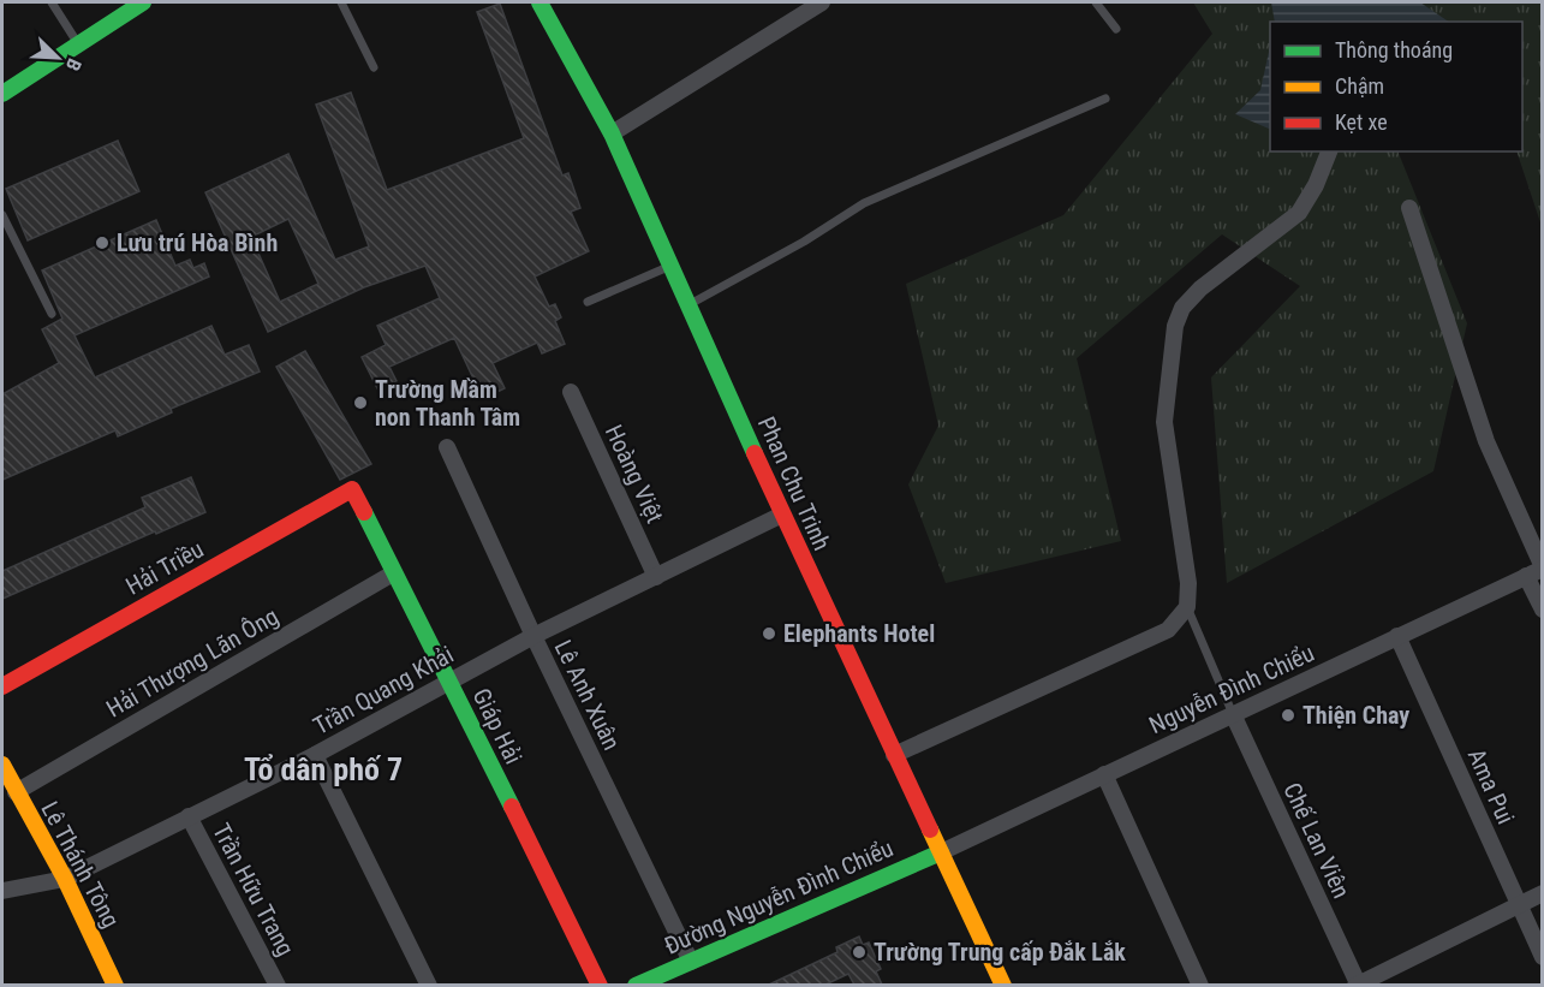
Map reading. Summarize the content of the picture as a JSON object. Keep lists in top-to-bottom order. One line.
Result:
{"streets":{"street":["Hoàng Việt","Phan Chu Trinh","Hải Triều","Hải Thượng Lãn Ông","Nguyễn Đình Chiểu","Trần Quang Khải","Lê Anh Xuân","Giáp Hải","Ama Pui","Chế Lan Viên","Lê Thánh Tông","Trần Hữu Trang","Đường Nguyễn Đình Chiểu"]},"crossings":[["Hoàng Việt","Trần Quang Khải"],["Phan Chu Trinh","Nguyễn Đình Chiểu"],["Phan Chu Trinh","Trần Quang Khải"],["Phan Chu Trinh","Đường Nguyễn Đình Chiểu"],["Hải Triều","Giáp Hải"],["Hải Thượng Lãn Ông","Giáp Hải"],["Hải Thượng Lãn Ông","Lê Thánh Tông"],["Nguyễn Đình Chiểu","Ama Pui"],["Nguyễn Đình Chiểu","Chế Lan Viên"],["Nguyễn Đình Chiểu","Đường Nguyễn Đình Chiểu"],["Trần Quang Khải","Lê Anh Xuân"],["Trần Quang Khải","Giáp Hải"],["Trần Quang Khải","Lê Thánh Tông"],["Trần Quang Khải","Trần Hữu Trang"],["Lê Anh Xuân","Đường Nguyễn Đình Chiểu"]],"districts":["Tổ dân phố 7"],"places":["Lưu trú Hòa Bình","Trường Mầm non Thanh Tâm","Elephants Hotel","Thiện Chay","Trường Trung cấp Đắk Lắk"],"legend":["Thông thoáng","Chậm","Kẹt xe"],"north":"bottom right"}
